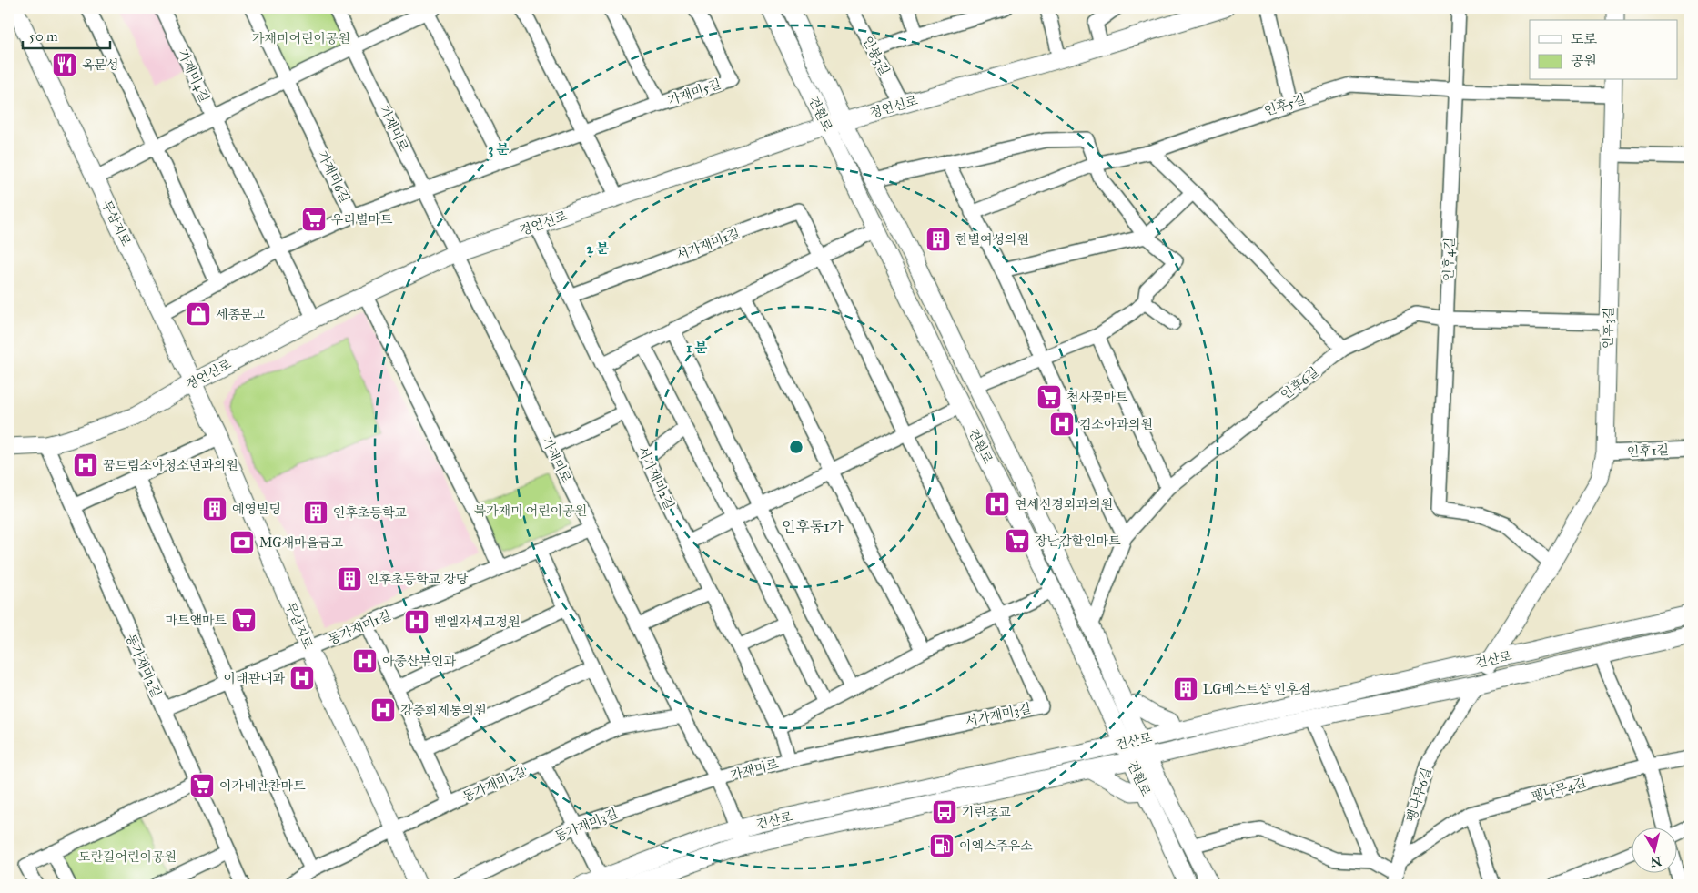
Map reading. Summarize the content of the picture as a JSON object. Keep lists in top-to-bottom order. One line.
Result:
{"streets":{"street":["인봉3길","가재미4길","가재미5길","인후5길","정언신로","견훤로","가재미로","가재미6길","무삼지로","서가재미1길","인후4길","인후3길","인후6길","인후1길","서가재미2길","동가재미1길","건산로","동가재미2길","서가재미3길","팽나무4길","팽나무6길","동가재미3길"]},"crossings":[["인봉3길","정언신로"],["가재미4길","가재미로"],["가재미4길","가재미6길"],["가재미4길","무삼지로"],["가재미5길","가재미로"],["가재미5길","가재미6길"],["인후5길","인후4길"],["인후5길","인후3길"],["정언신로","견훤로"],["정언신로","가재미로"],["정언신로","무삼지로"],["정언신로","동가재미2길"],["견훤로","인후6길"],["견훤로","건산로"],["가재미로","가재미6길"],["가재미로","동가재미1길"],["가재미로","동가재미2길"],["가재미로","서가재미3길"],["가재미로","동가재미3길"],["가재미6길","무삼지로"],["무삼지로","동가재미1길"],["무삼지로","동가재미2길"],["서가재미1길","서가재미3길"],["인후4길","인후3길"],["인후4길","인후6길"],["인후3길","인후6길"],["인후3길","인후1길"],["인후3길","건산로"],["인후3길","팽나무6길"],["동가재미1길","동가재미2길"],["건산로","팽나무6길"]],"districts":["인후동1가"],"parks":["가재미어린이공원","북가재미 어린이공원","도란길어린이공원"],"places":{"restaurant":["옥문성"],"supermarket":["우리별마트","천사꽃마트","장난감할인마트","마트앤마트","이가네반찬마트"],"building":["한별여성의원","예영빌딩","인후초등학교","인후초등학교 강당","LG베스트샵 인후점"],"shop":["세종문고"],"hospital":["김소아과의원","꿈드림소아청소년과의원","연세신경외과의원","벧엘자세교정원","아중산부인과","이태관내과","강충희제통의원"],"bank":["MG새마을금고"],"bus stop":["기린초교"],"fuel station":["이엑스주유소"]},"legend":["도로","공원"],"scale_bar":"50 m","north":"bottom","rings":["3 분","2 분","1 분"]}
